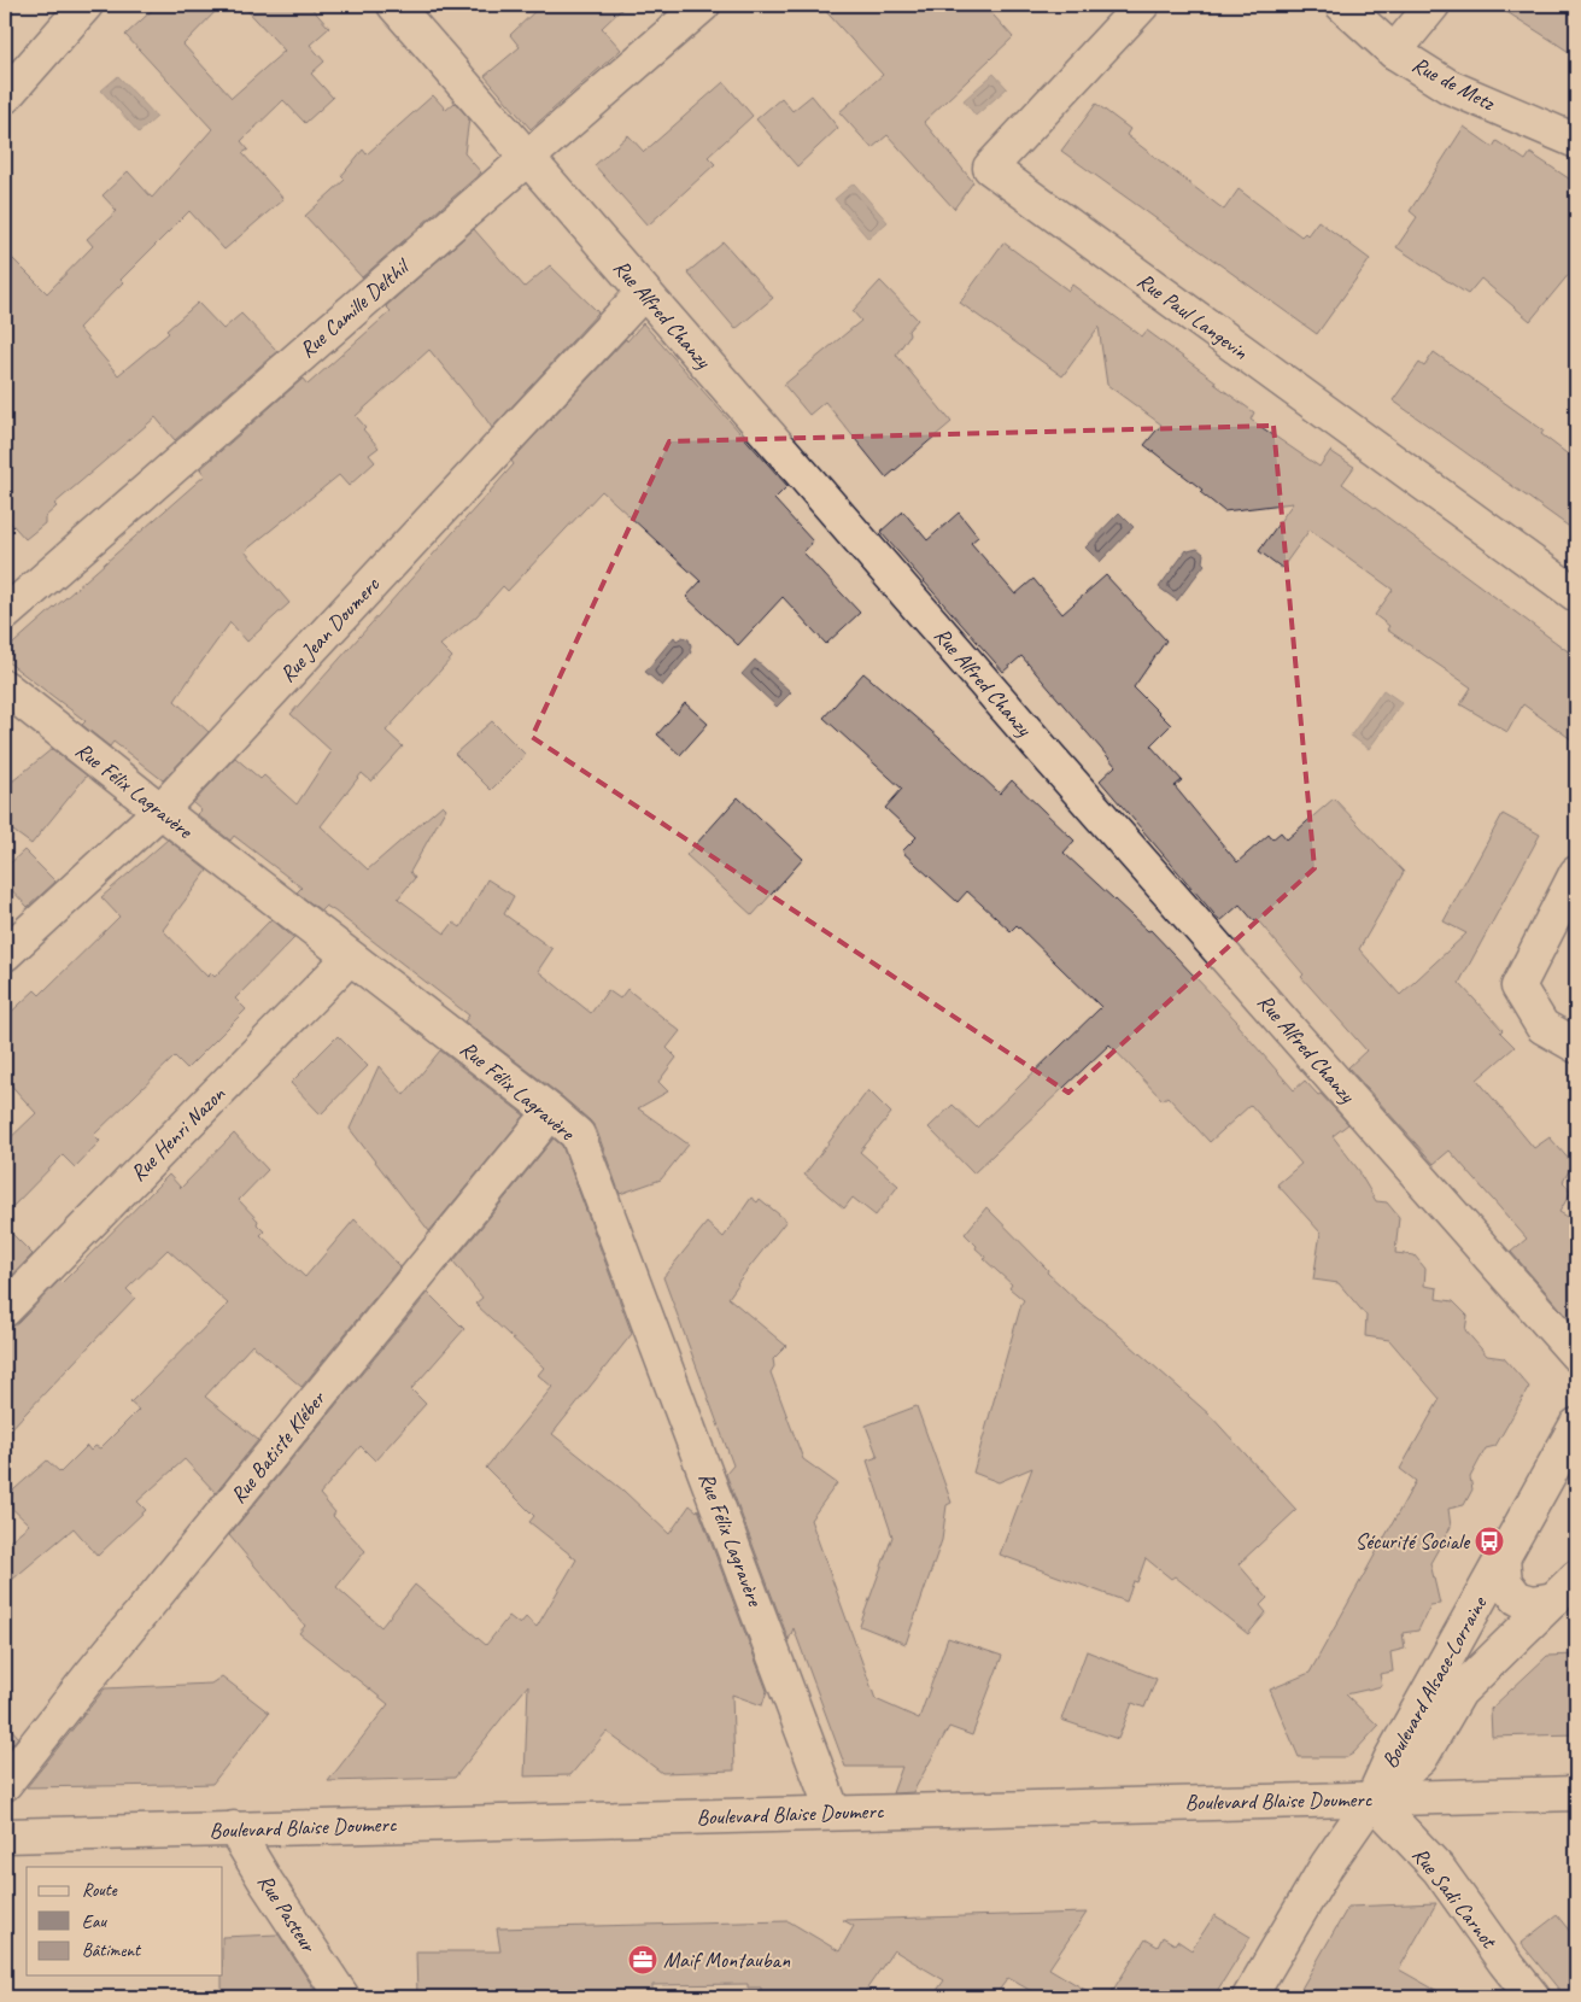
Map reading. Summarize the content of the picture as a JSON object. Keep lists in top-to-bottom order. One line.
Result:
{"streets":{"street":["Rue de Metz","Rue Camille Delthil","Rue Alfred Chanzy","Rue Paul Langevin","Rue Jean Doumerc","Rue Félix Lagravère","Rue Henri Nazon","Rue Batiste Kléber","Boulevard Alsace-Lorraine","Boulevard Blaise Doumerc","Rue Sadi Carnot","Rue Pasteur"]},"crossings":[["Rue Camille Delthil","Rue Alfred Chanzy"],["Rue Alfred Chanzy","Rue Jean Doumerc"],["Rue Jean Doumerc","Rue Félix Lagravère"],["Rue Félix Lagravère","Rue Henri Nazon"],["Rue Félix Lagravère","Rue Batiste Kléber"],["Rue Félix Lagravère","Boulevard Blaise Doumerc"],["Boulevard Alsace-Lorraine","Boulevard Blaise Doumerc"],["Boulevard Alsace-Lorraine","Rue Sadi Carnot"],["Boulevard Blaise Doumerc","Rue Sadi Carnot"],["Boulevard Blaise Doumerc","Rue Pasteur"]],"places":{"bus stop":["Sécurité Sociale"],"office":["Maif Montauban"]},"legend":["Route","Eau","Bâtiment"]}
